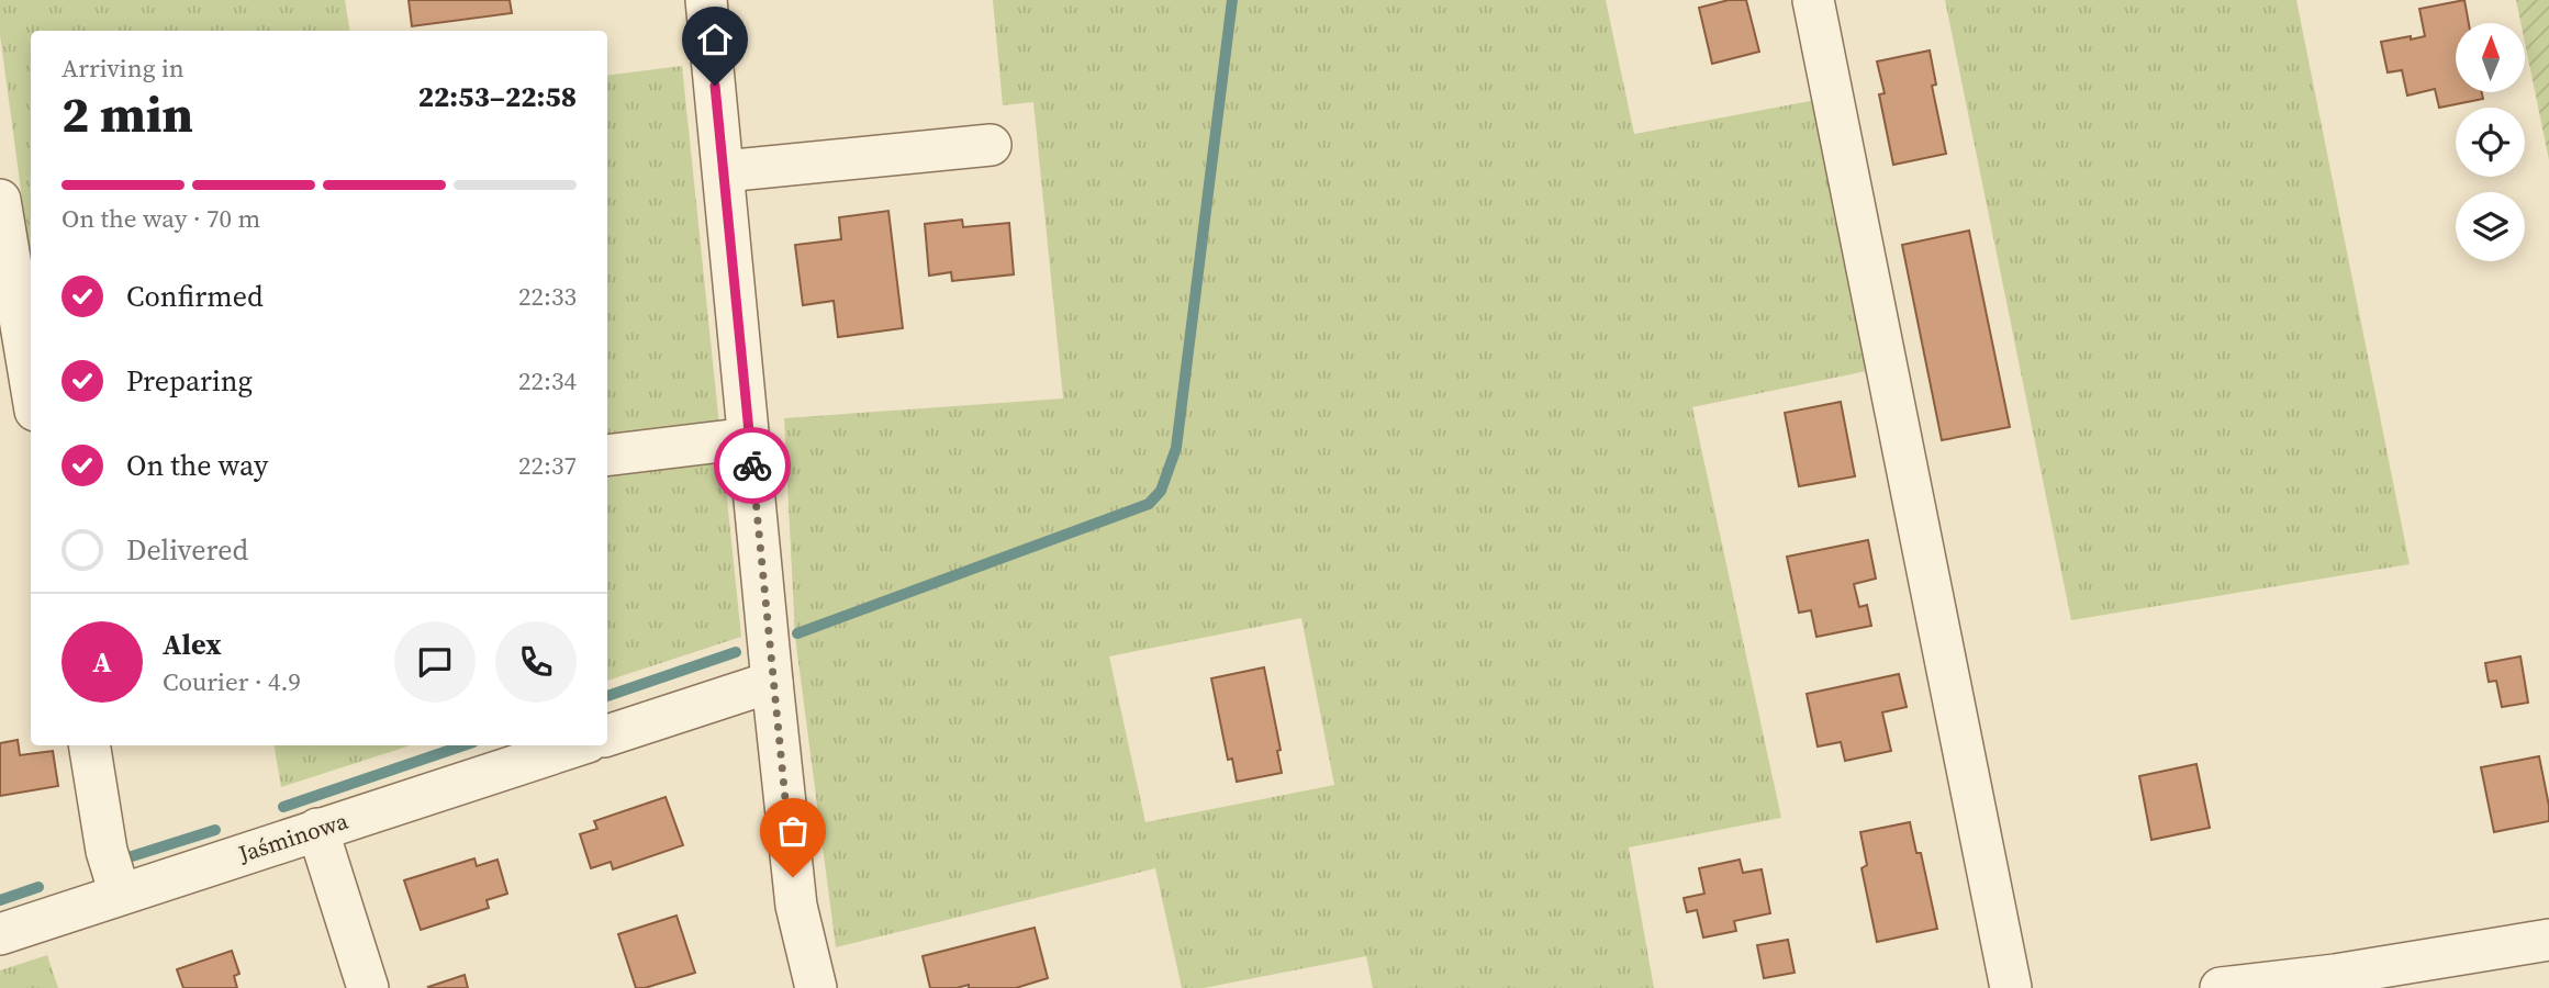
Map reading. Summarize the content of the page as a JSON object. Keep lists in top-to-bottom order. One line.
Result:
{"streets":{"street":["Jaśminowa"]},"north":"top","page":{"heading":["2 min","Arriving in","22:53–22:58"],"panel":["Alex","Courier · 4.9"],"bar":"On the way · 70 m","list":[["Confirmed","22:33"],["Preparing","22:34"],["On the way","22:37"],"Delivered"],"round":"A"}}
